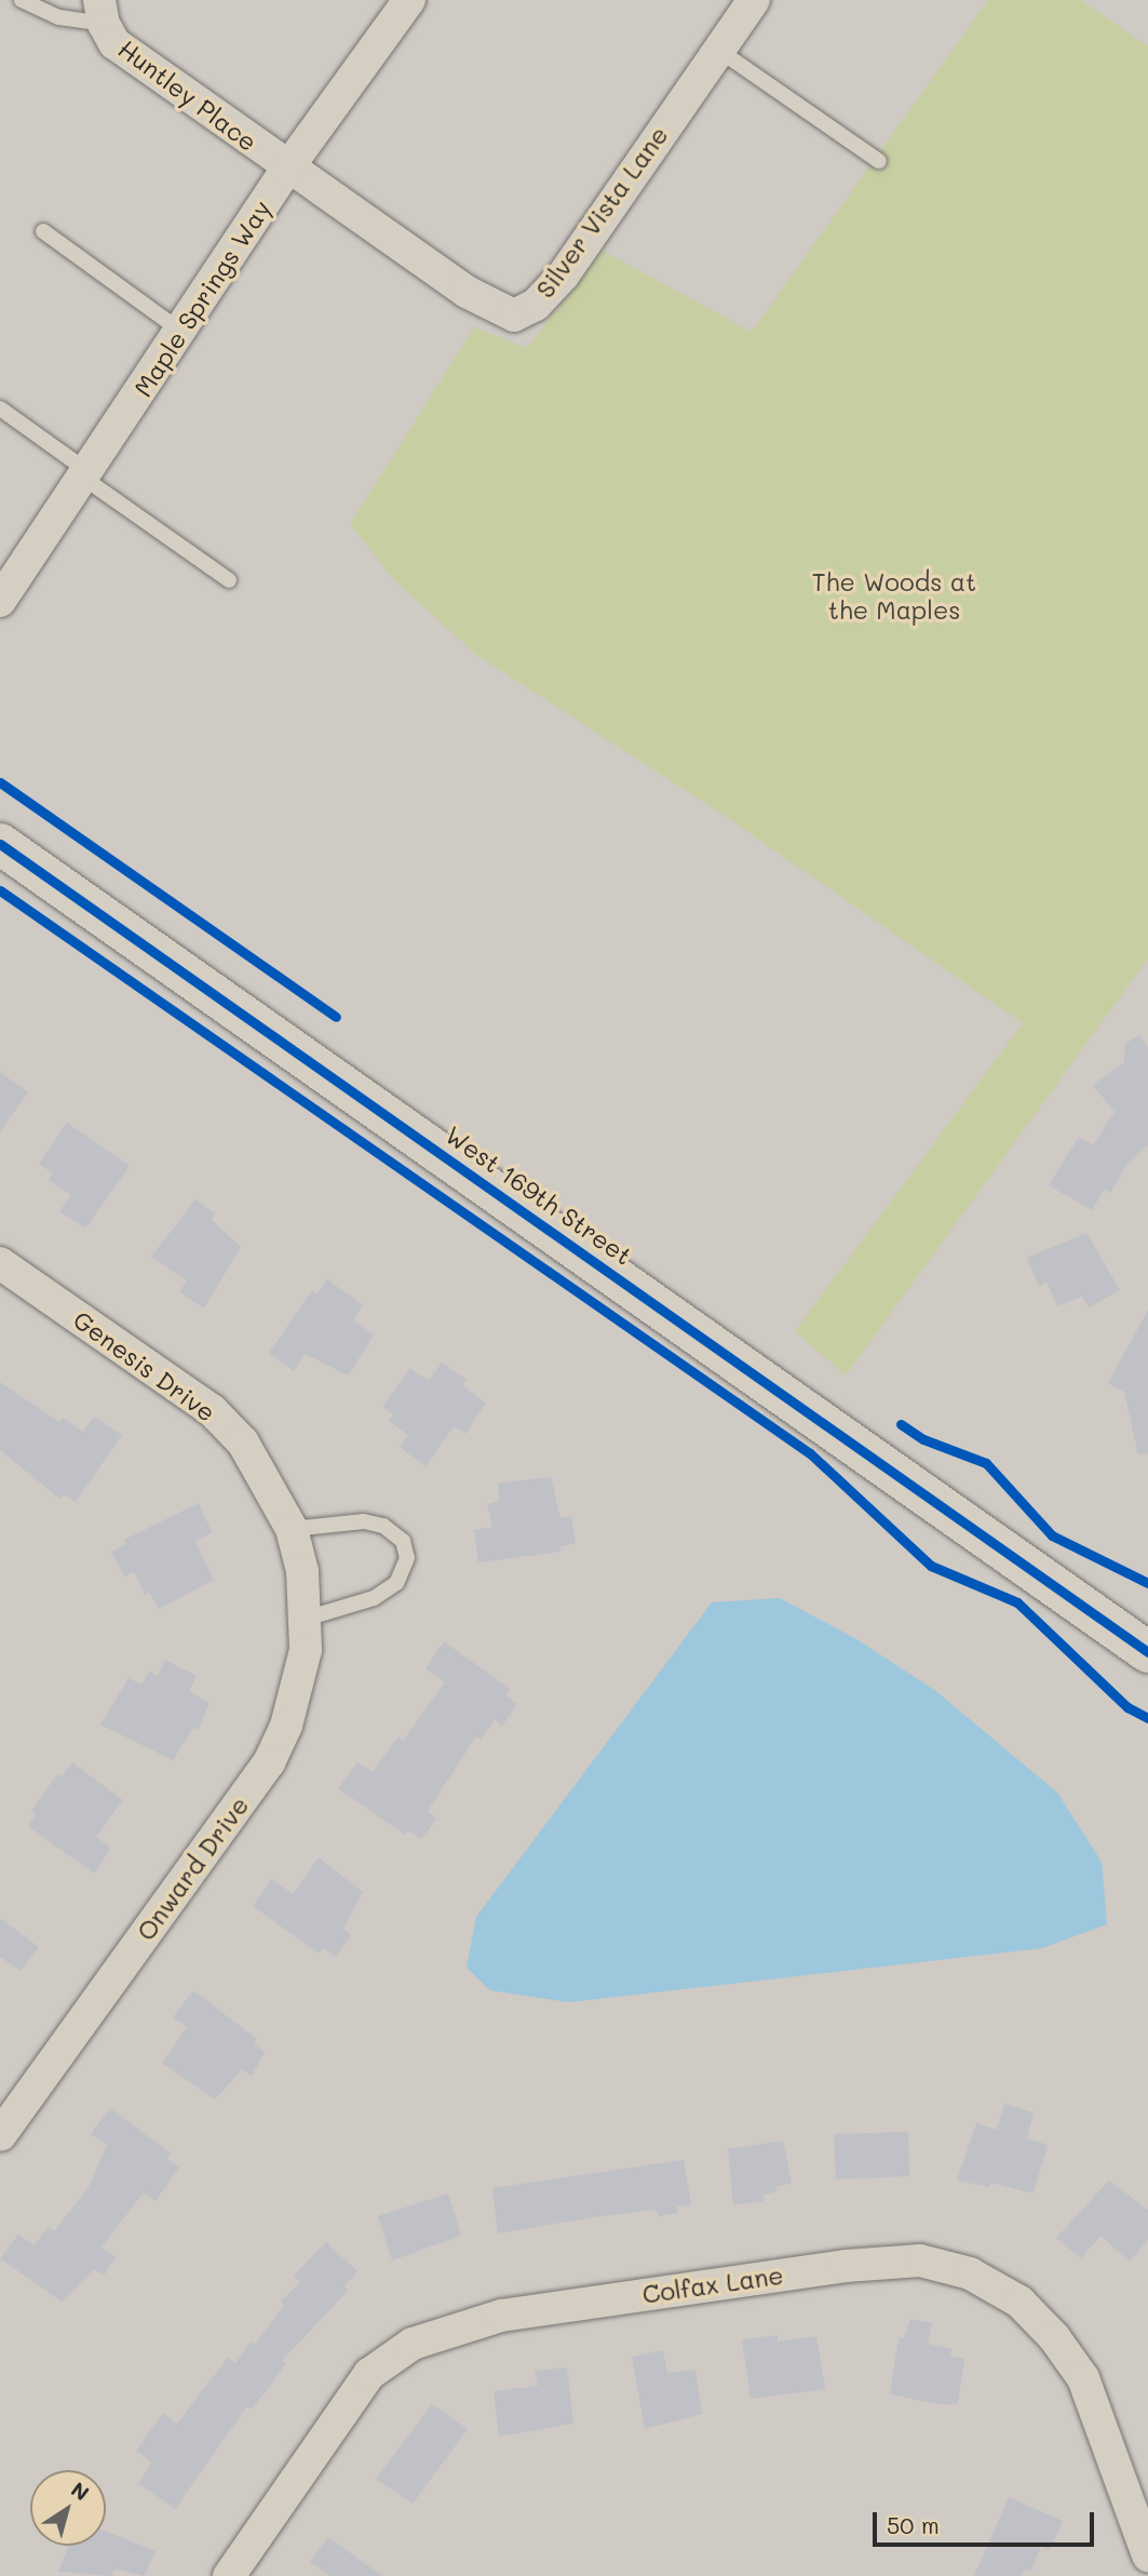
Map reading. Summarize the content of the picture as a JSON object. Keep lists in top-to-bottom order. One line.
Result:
{"streets":{"street":["Huntley Place","Silver Vista Lane","Maple Springs Way","West 169th Street","Genesis Drive","Onward Drive","Colfax Lane"]},"crossings":[["Huntley Place","Silver Vista Lane"],["Huntley Place","Maple Springs Way"],["Silver Vista Lane","Maple Springs Way"],["Genesis Drive","Onward Drive"]],"parks":["The Woods at the Maples"],"scale_bar":"50 m","north":"top right"}
